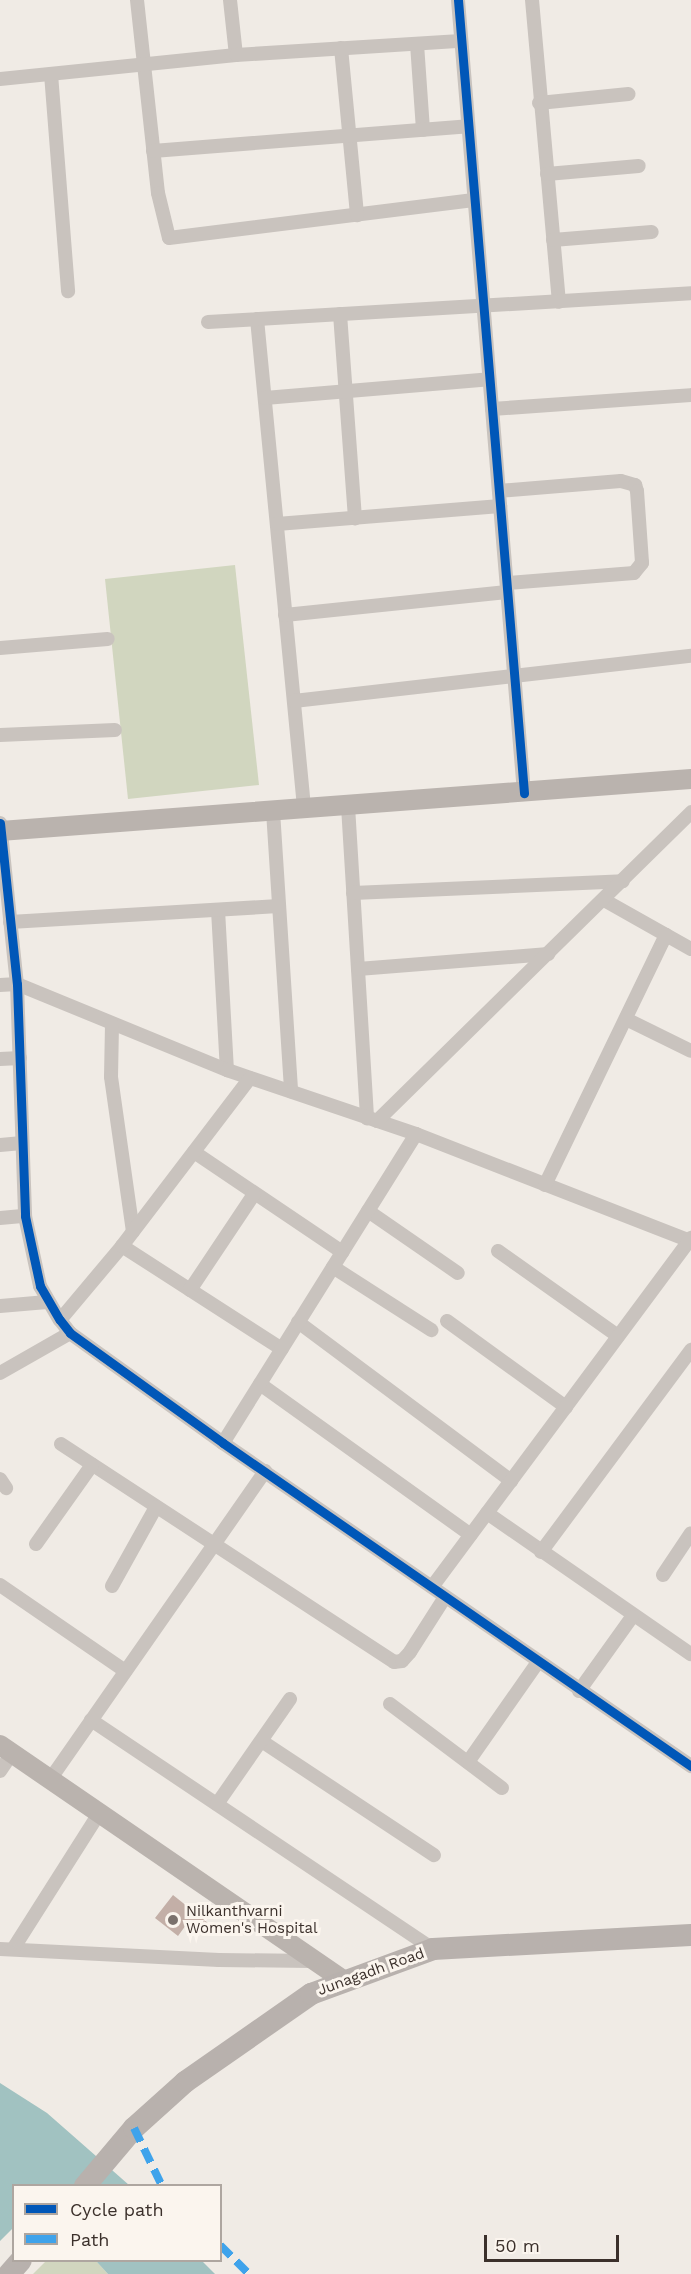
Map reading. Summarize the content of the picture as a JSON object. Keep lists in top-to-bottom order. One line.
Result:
{"streets":{"main road":["Junagadh Road"]},"places":["Nilkanthvarni Women's Hospital"],"legend":["Cycle path","Path"],"scale_bar":"50 m"}
